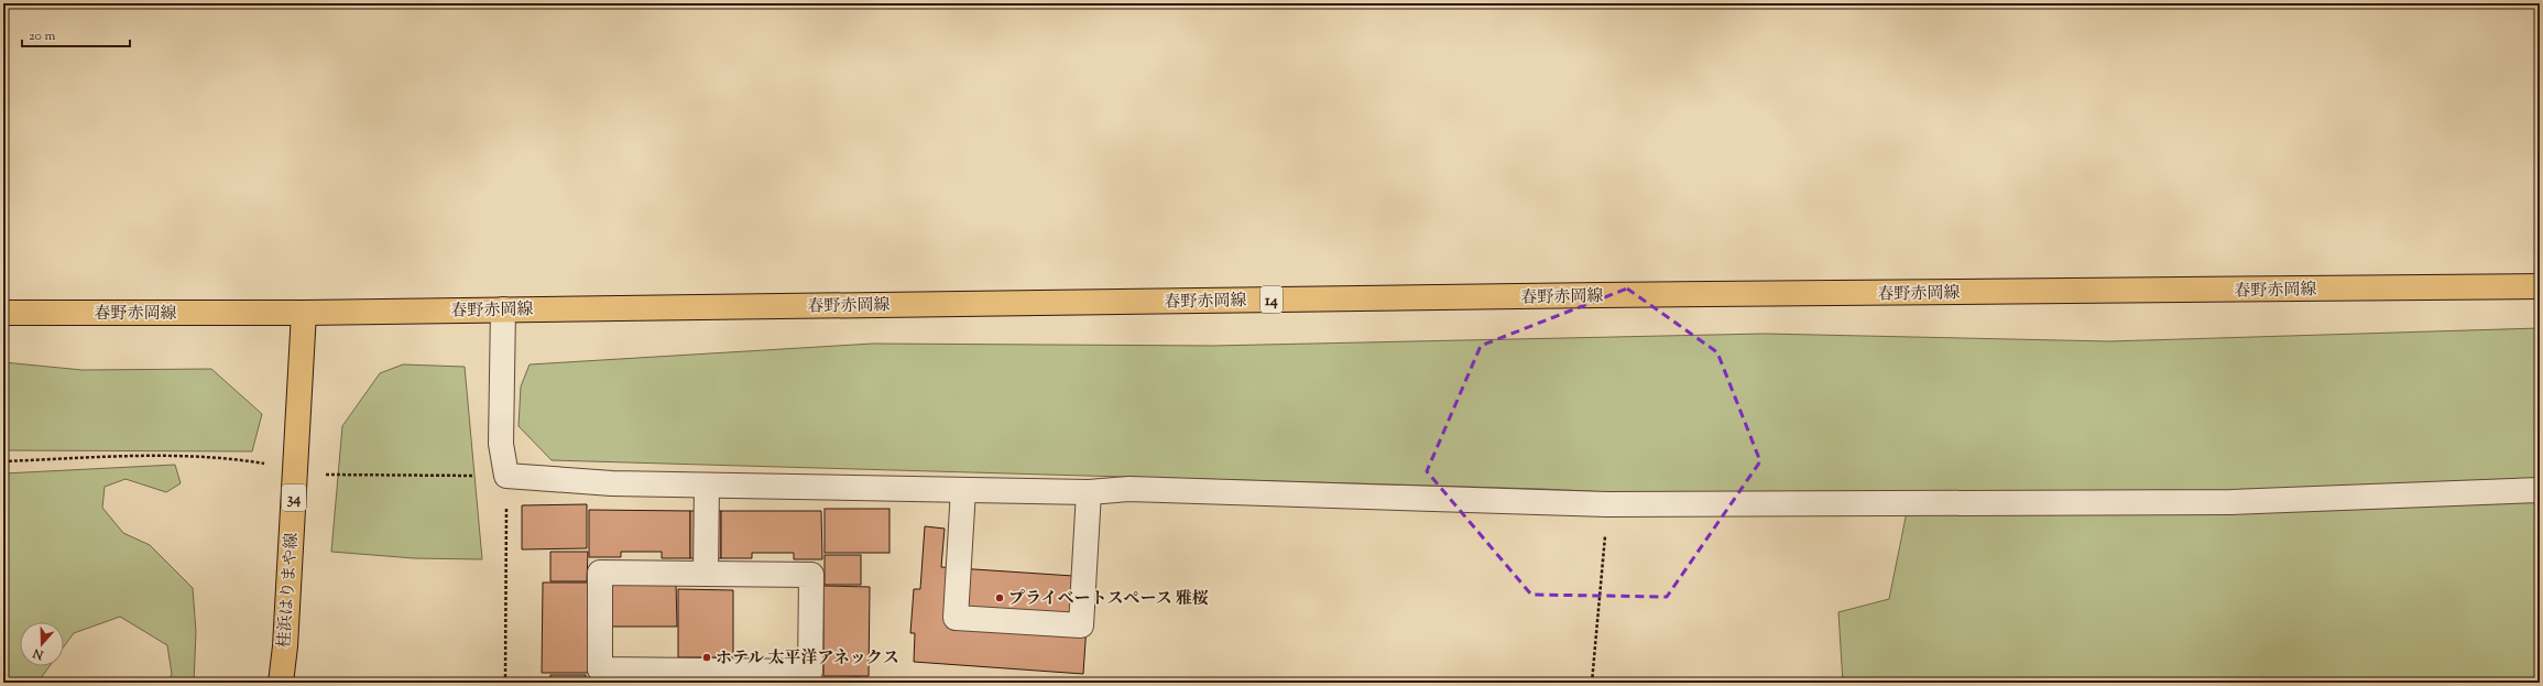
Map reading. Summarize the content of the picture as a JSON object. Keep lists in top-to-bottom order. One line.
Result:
{"streets":{"main road":["春野赤岡線","14","34","桂浜はりまや線"]},"crossings":[["春野赤岡線","桂浜はりまや線"]],"places":["プライベートスペース 雅桜","ホテル 太平洋アネックス"],"scale_bar":"20 m","north":"bottom"}
